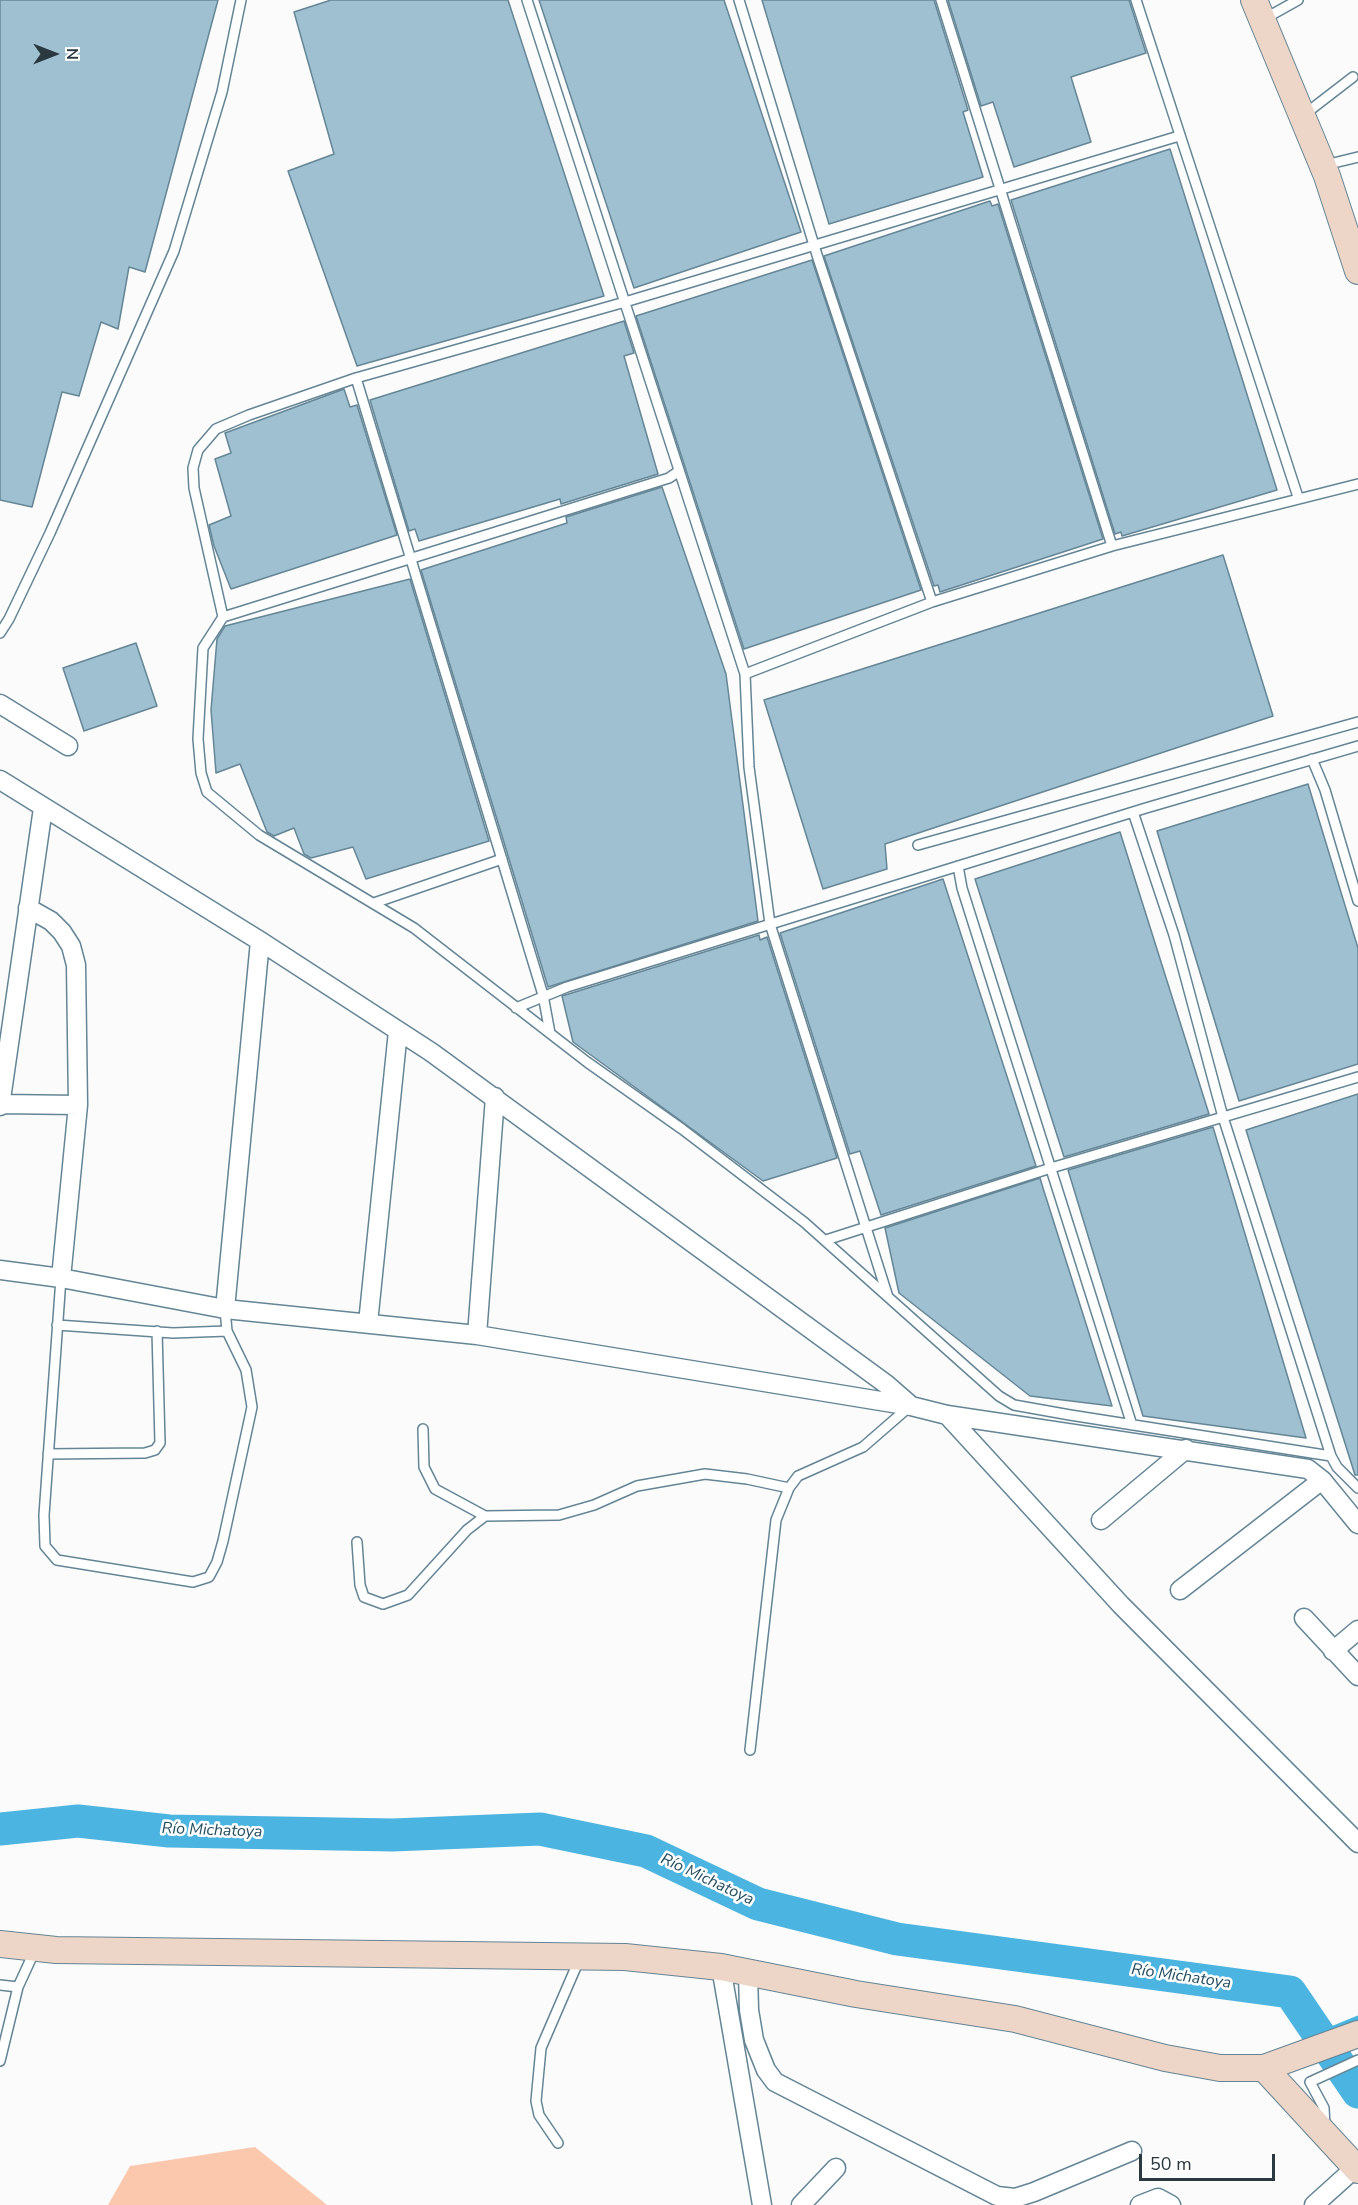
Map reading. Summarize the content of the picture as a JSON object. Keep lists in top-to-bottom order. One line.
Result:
{"water":["Río Michatoya"],"scale_bar":"50 m","north":"right"}
